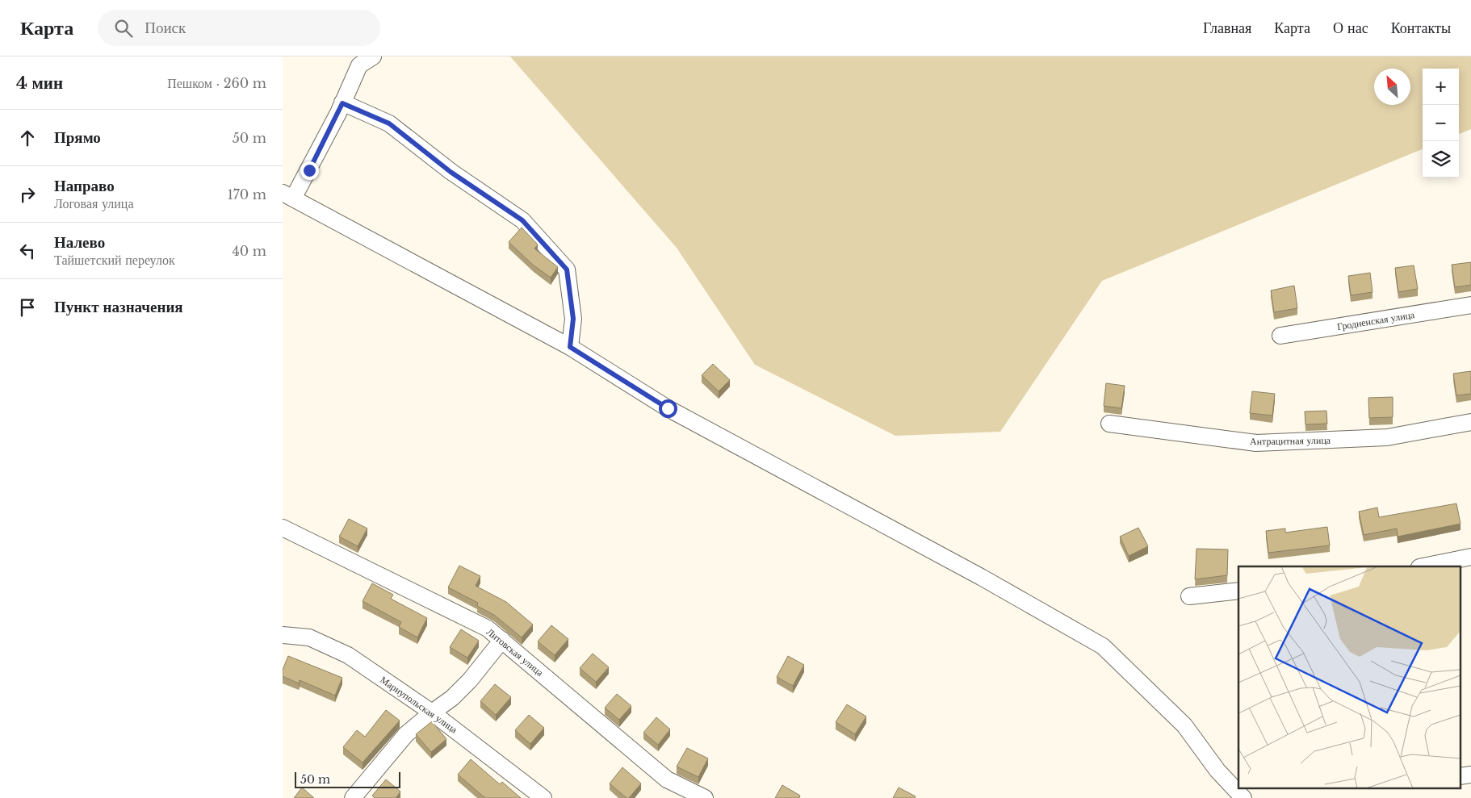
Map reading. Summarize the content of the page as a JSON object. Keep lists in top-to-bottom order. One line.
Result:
{"streets":{"street":["Гродненская улица","Антрацитная улица","Литовская улица","Мариупольская улица"]},"scale_bar":"50 m","north":"top left","page":{"header":"Карта","search":"Поиск","nav":["Главная","Карта","О нас","Контакты"],"heading":["4 мин","Пешком · 260 m"],"map_buttons":["+","−"],"list":[["Прямо","50 m"],["Направо","Логовая улица","170 m"],["Налево","Тайшетский переулок","40 m"],"Пункт назначения"],"scale":"50 m"}}
